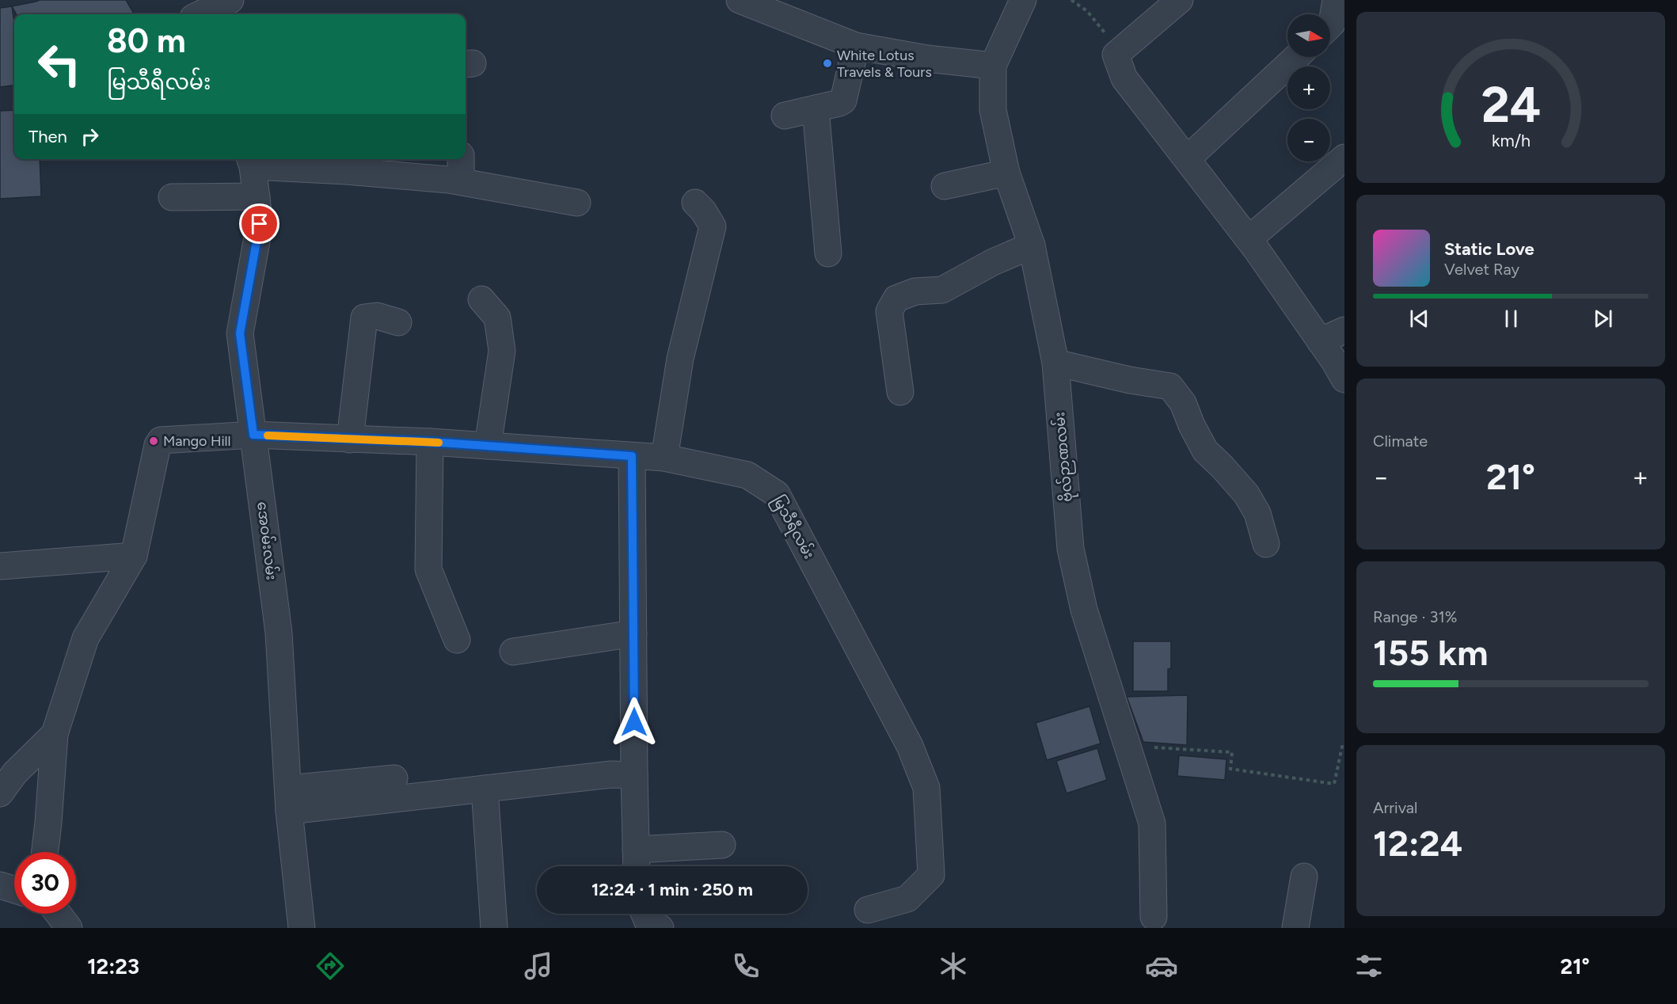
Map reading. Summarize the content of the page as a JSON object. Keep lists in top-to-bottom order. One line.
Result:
{"streets":{"street":["ဗိုလ်ဉာဏလမ်း","မြသီရီလမ်း","အေဝမ်းလမ်း"]},"crossings":[["မြသီရီလမ်း","အေဝမ်းလမ်း"]],"places":["White Lotus Travels & Tours","Mango Hill"],"north":"right","page":{"map_buttons":["+","−"],"turn":["80 m","မြသီရီလမ်း"],"then":"Then","song":["Static Love","Velvet Ray"],"tile":["Climate",["Range · 31%","155 km"],["Arrival","12:24"]],"heat":["−","21°","+"],"limit":"30","trip":"12:24 · 1 min · 250 m","tabs":["12:23","21°"],"gauge":["24","km/h"]}}
